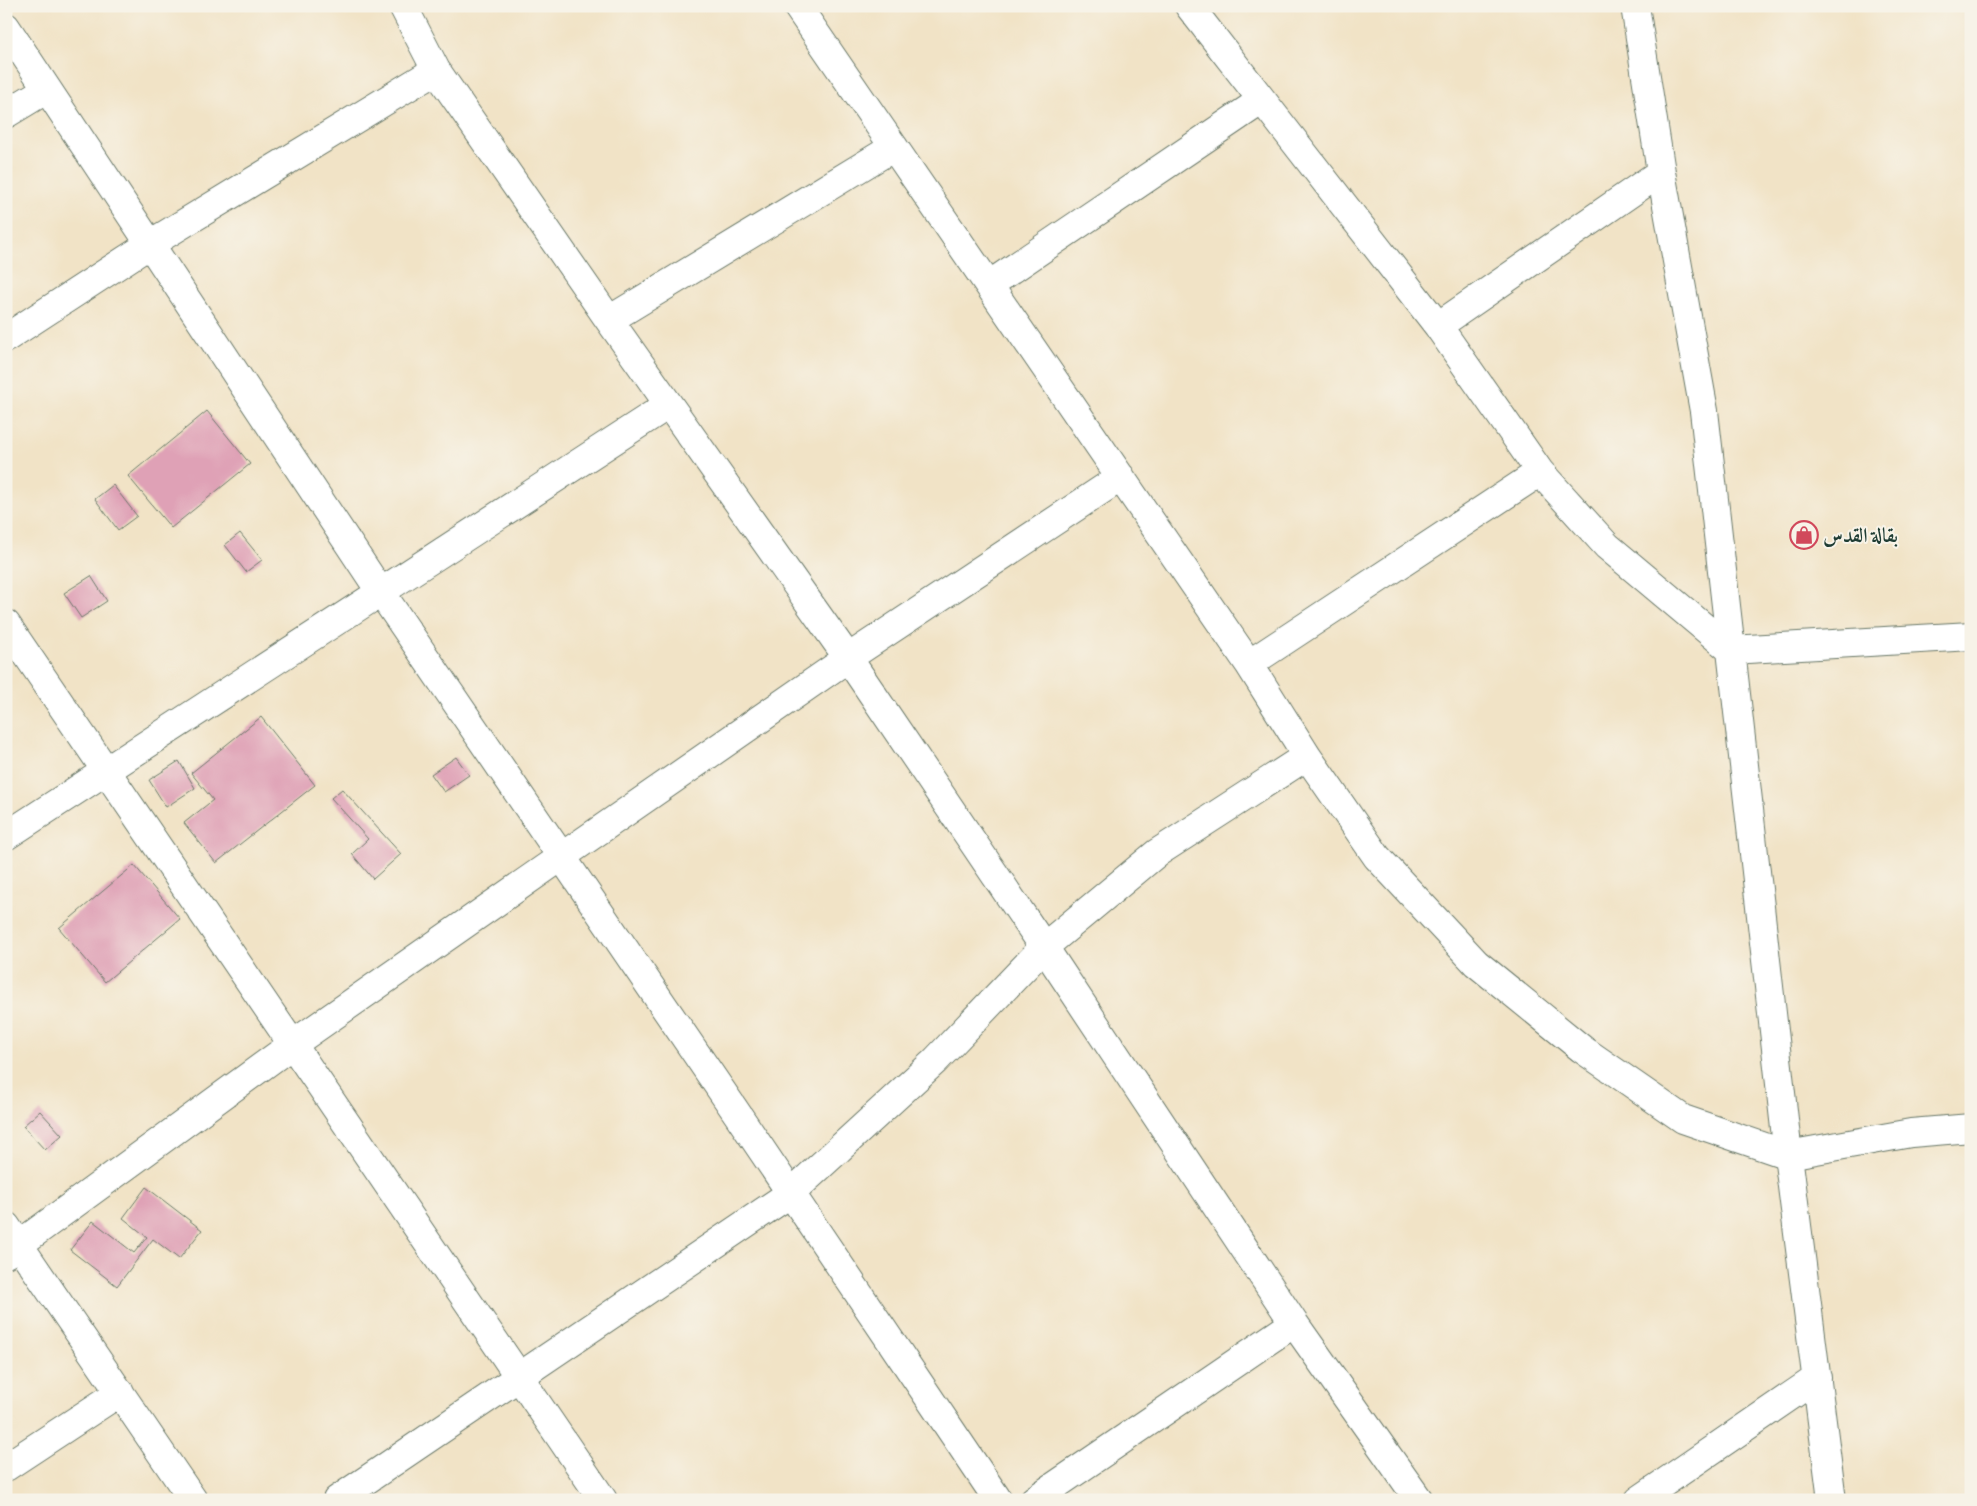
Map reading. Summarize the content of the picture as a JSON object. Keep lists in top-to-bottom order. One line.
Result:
{"places":{"shop":["بقالة القدس"]}}
